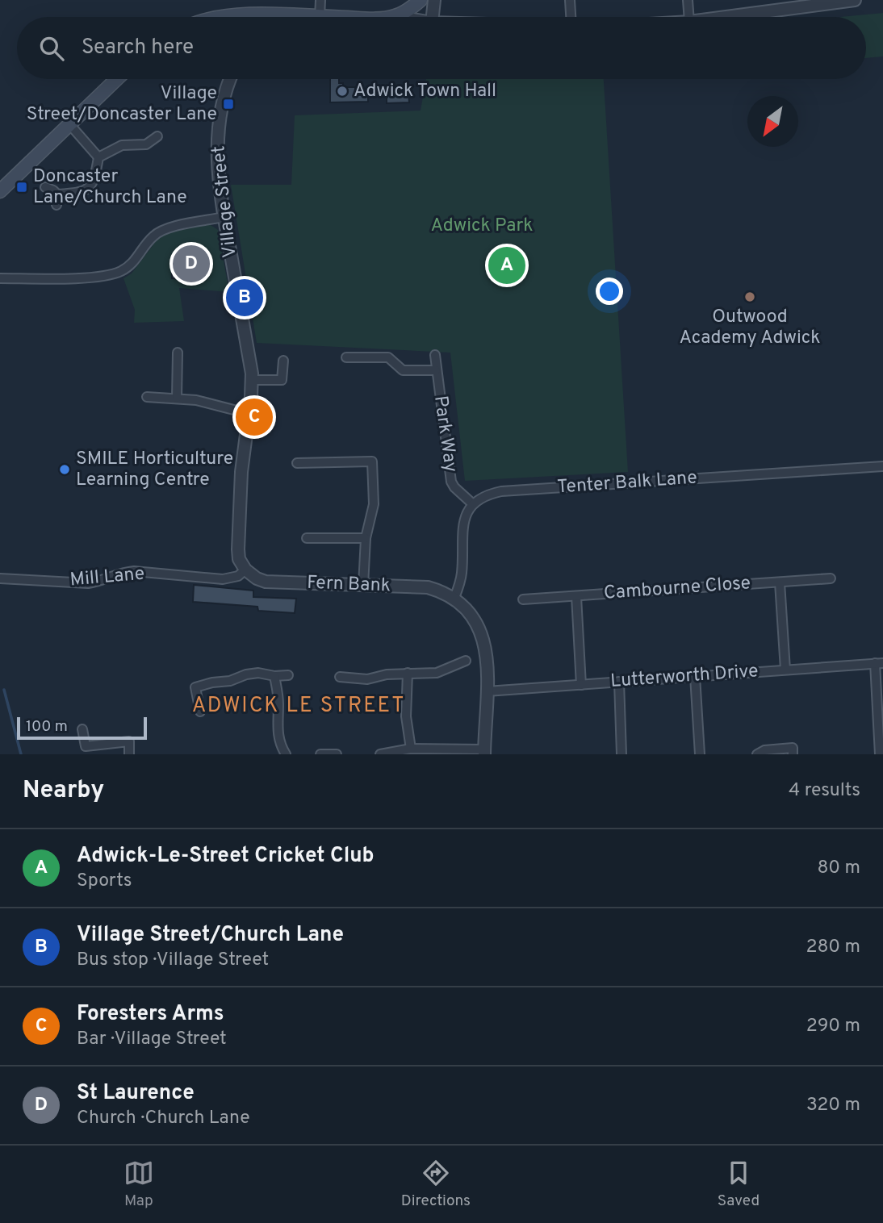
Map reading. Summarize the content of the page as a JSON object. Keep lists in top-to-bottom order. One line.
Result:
{"streets":{"street":["Village Street","Park Way","Tenter Balk Lane","Mill Lane","Fern Bank","Cambourne Close","Lutterworth Drive"]},"crossings":[["Village Street","Mill Lane"],["Village Street","Fern Bank"],["Park Way","Tenter Balk Lane"],["Mill Lane","Fern Bank"]],"districts":["ADWICK LE STREET"],"parks":["Adwick Park"],"places":{"other":["Adwick Town Hall","Outwood Academy Adwick","SMILE Horticulture Learning Centre"],"transit":["Village Street/Doncaster Lane","Doncaster Lane/Church Lane"]},"scale_bar":"100 m","north":"bottom left","page":{"search":"Search here","pins":["D","A","B","C"],"scale":"100 m","heading":["Nearby","4 results"],"list":[{"mark":"A","name":"Adwick-Le-Street Cricket Club","note":"Sports","value":"80 m"},{"mark":"B","name":"Village Street/Church Lane","note":"Bus stop · Village Street","value":"280 m"},{"mark":"C","name":"Foresters Arms","note":"Bar · Village Street","value":"290 m"},{"mark":"D","name":"St Laurence","note":"Church · Church Lane","value":"320 m"}],"nav":["Map","Directions","Saved"]}}
